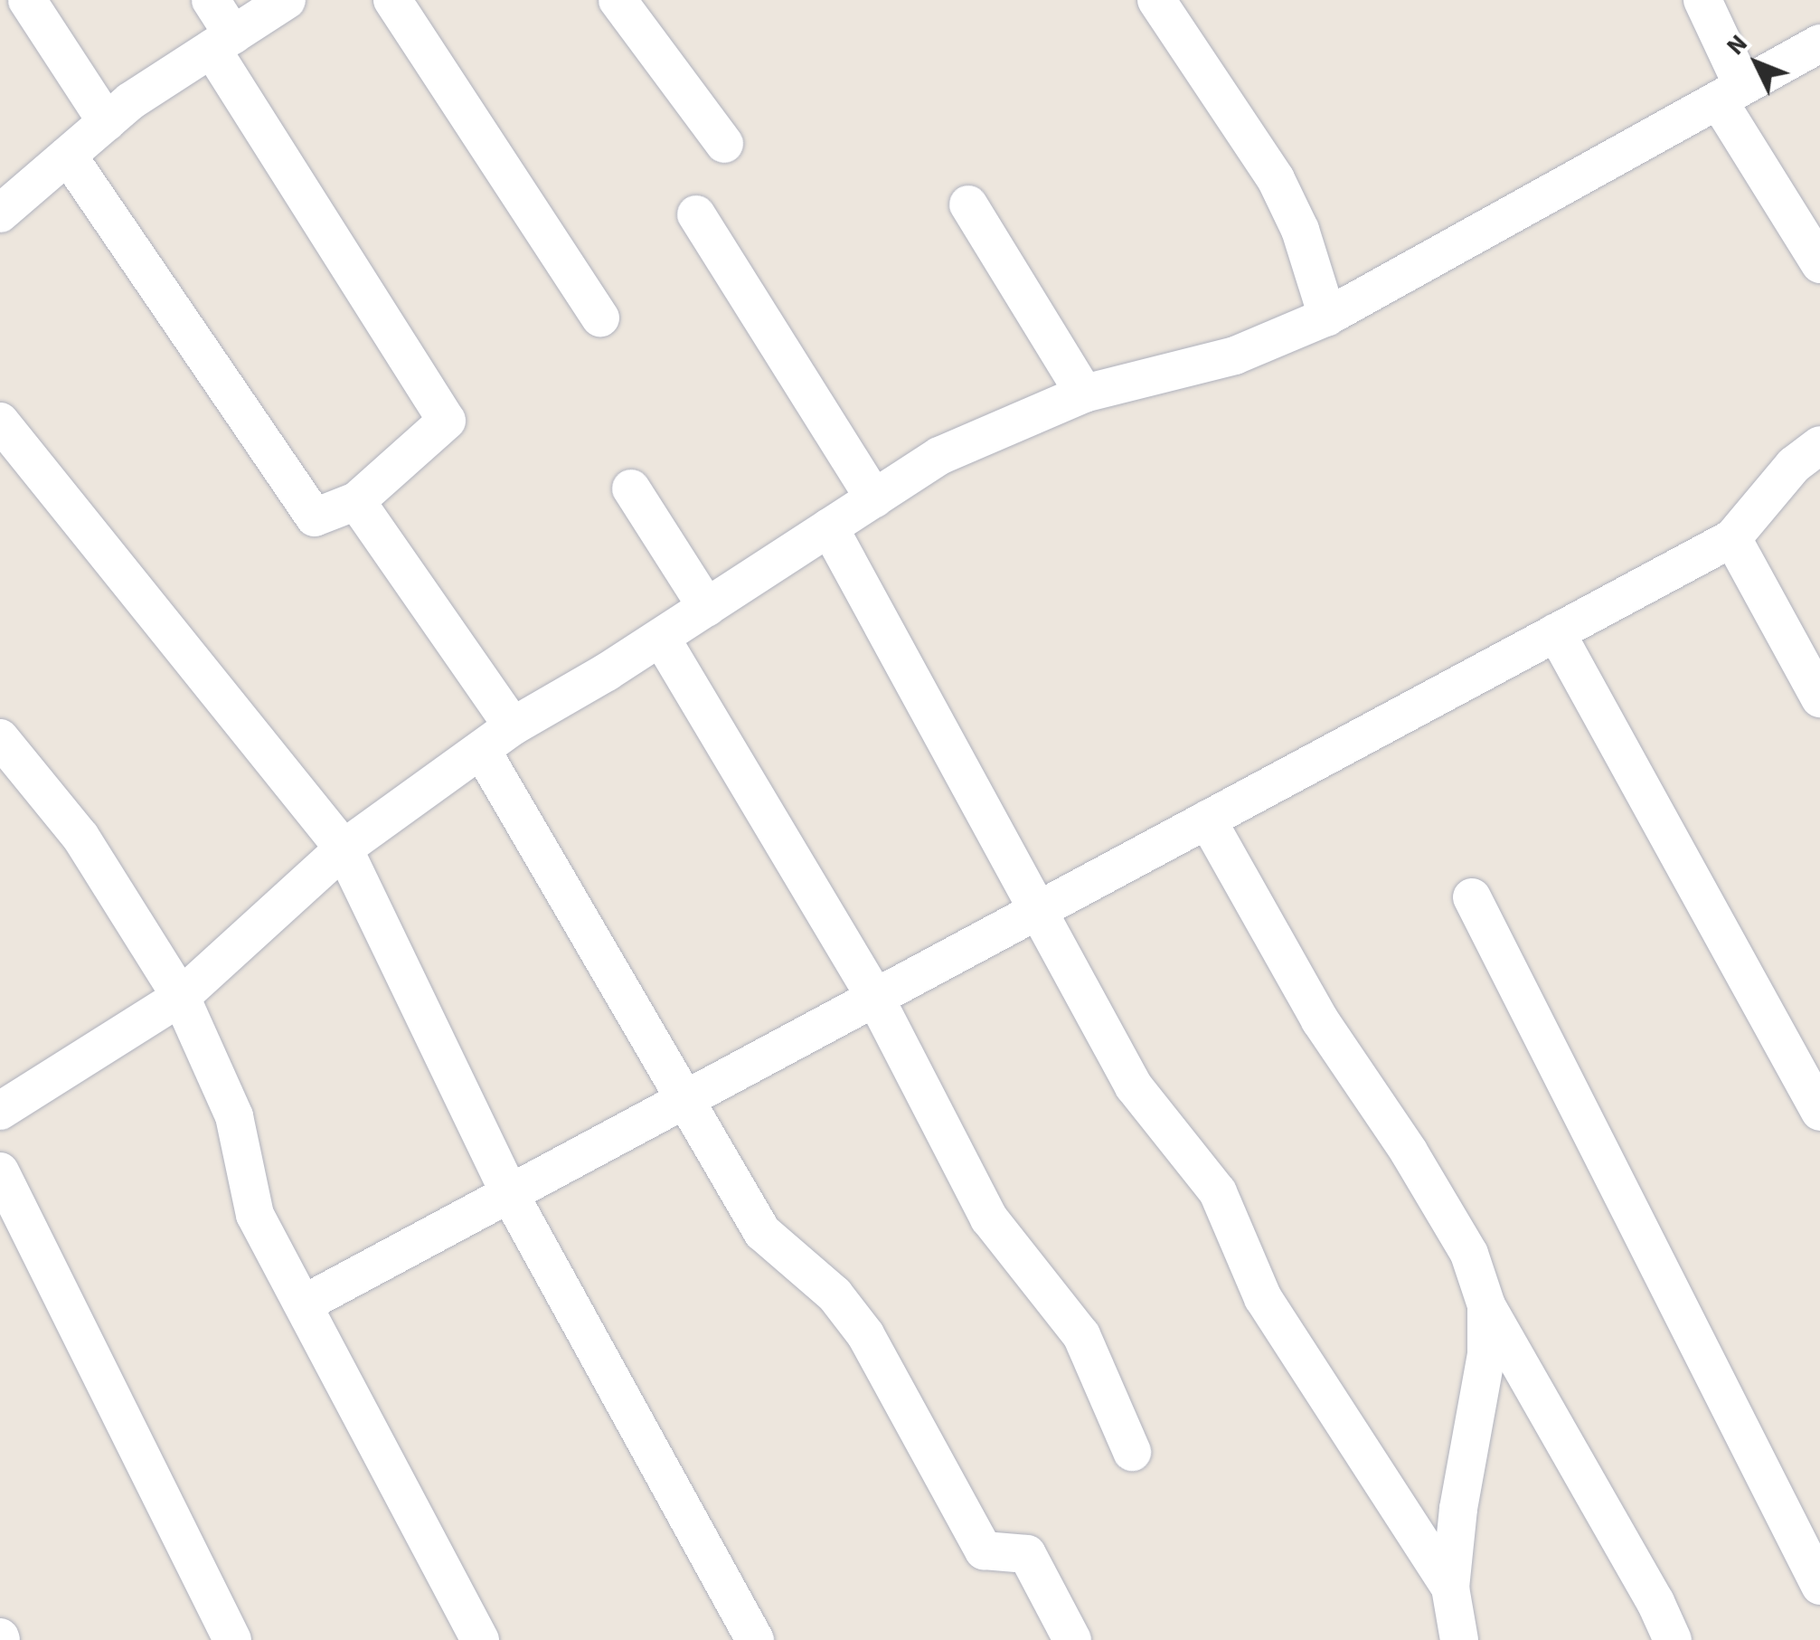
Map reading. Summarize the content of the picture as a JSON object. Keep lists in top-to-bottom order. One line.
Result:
{"north":"top left"}
